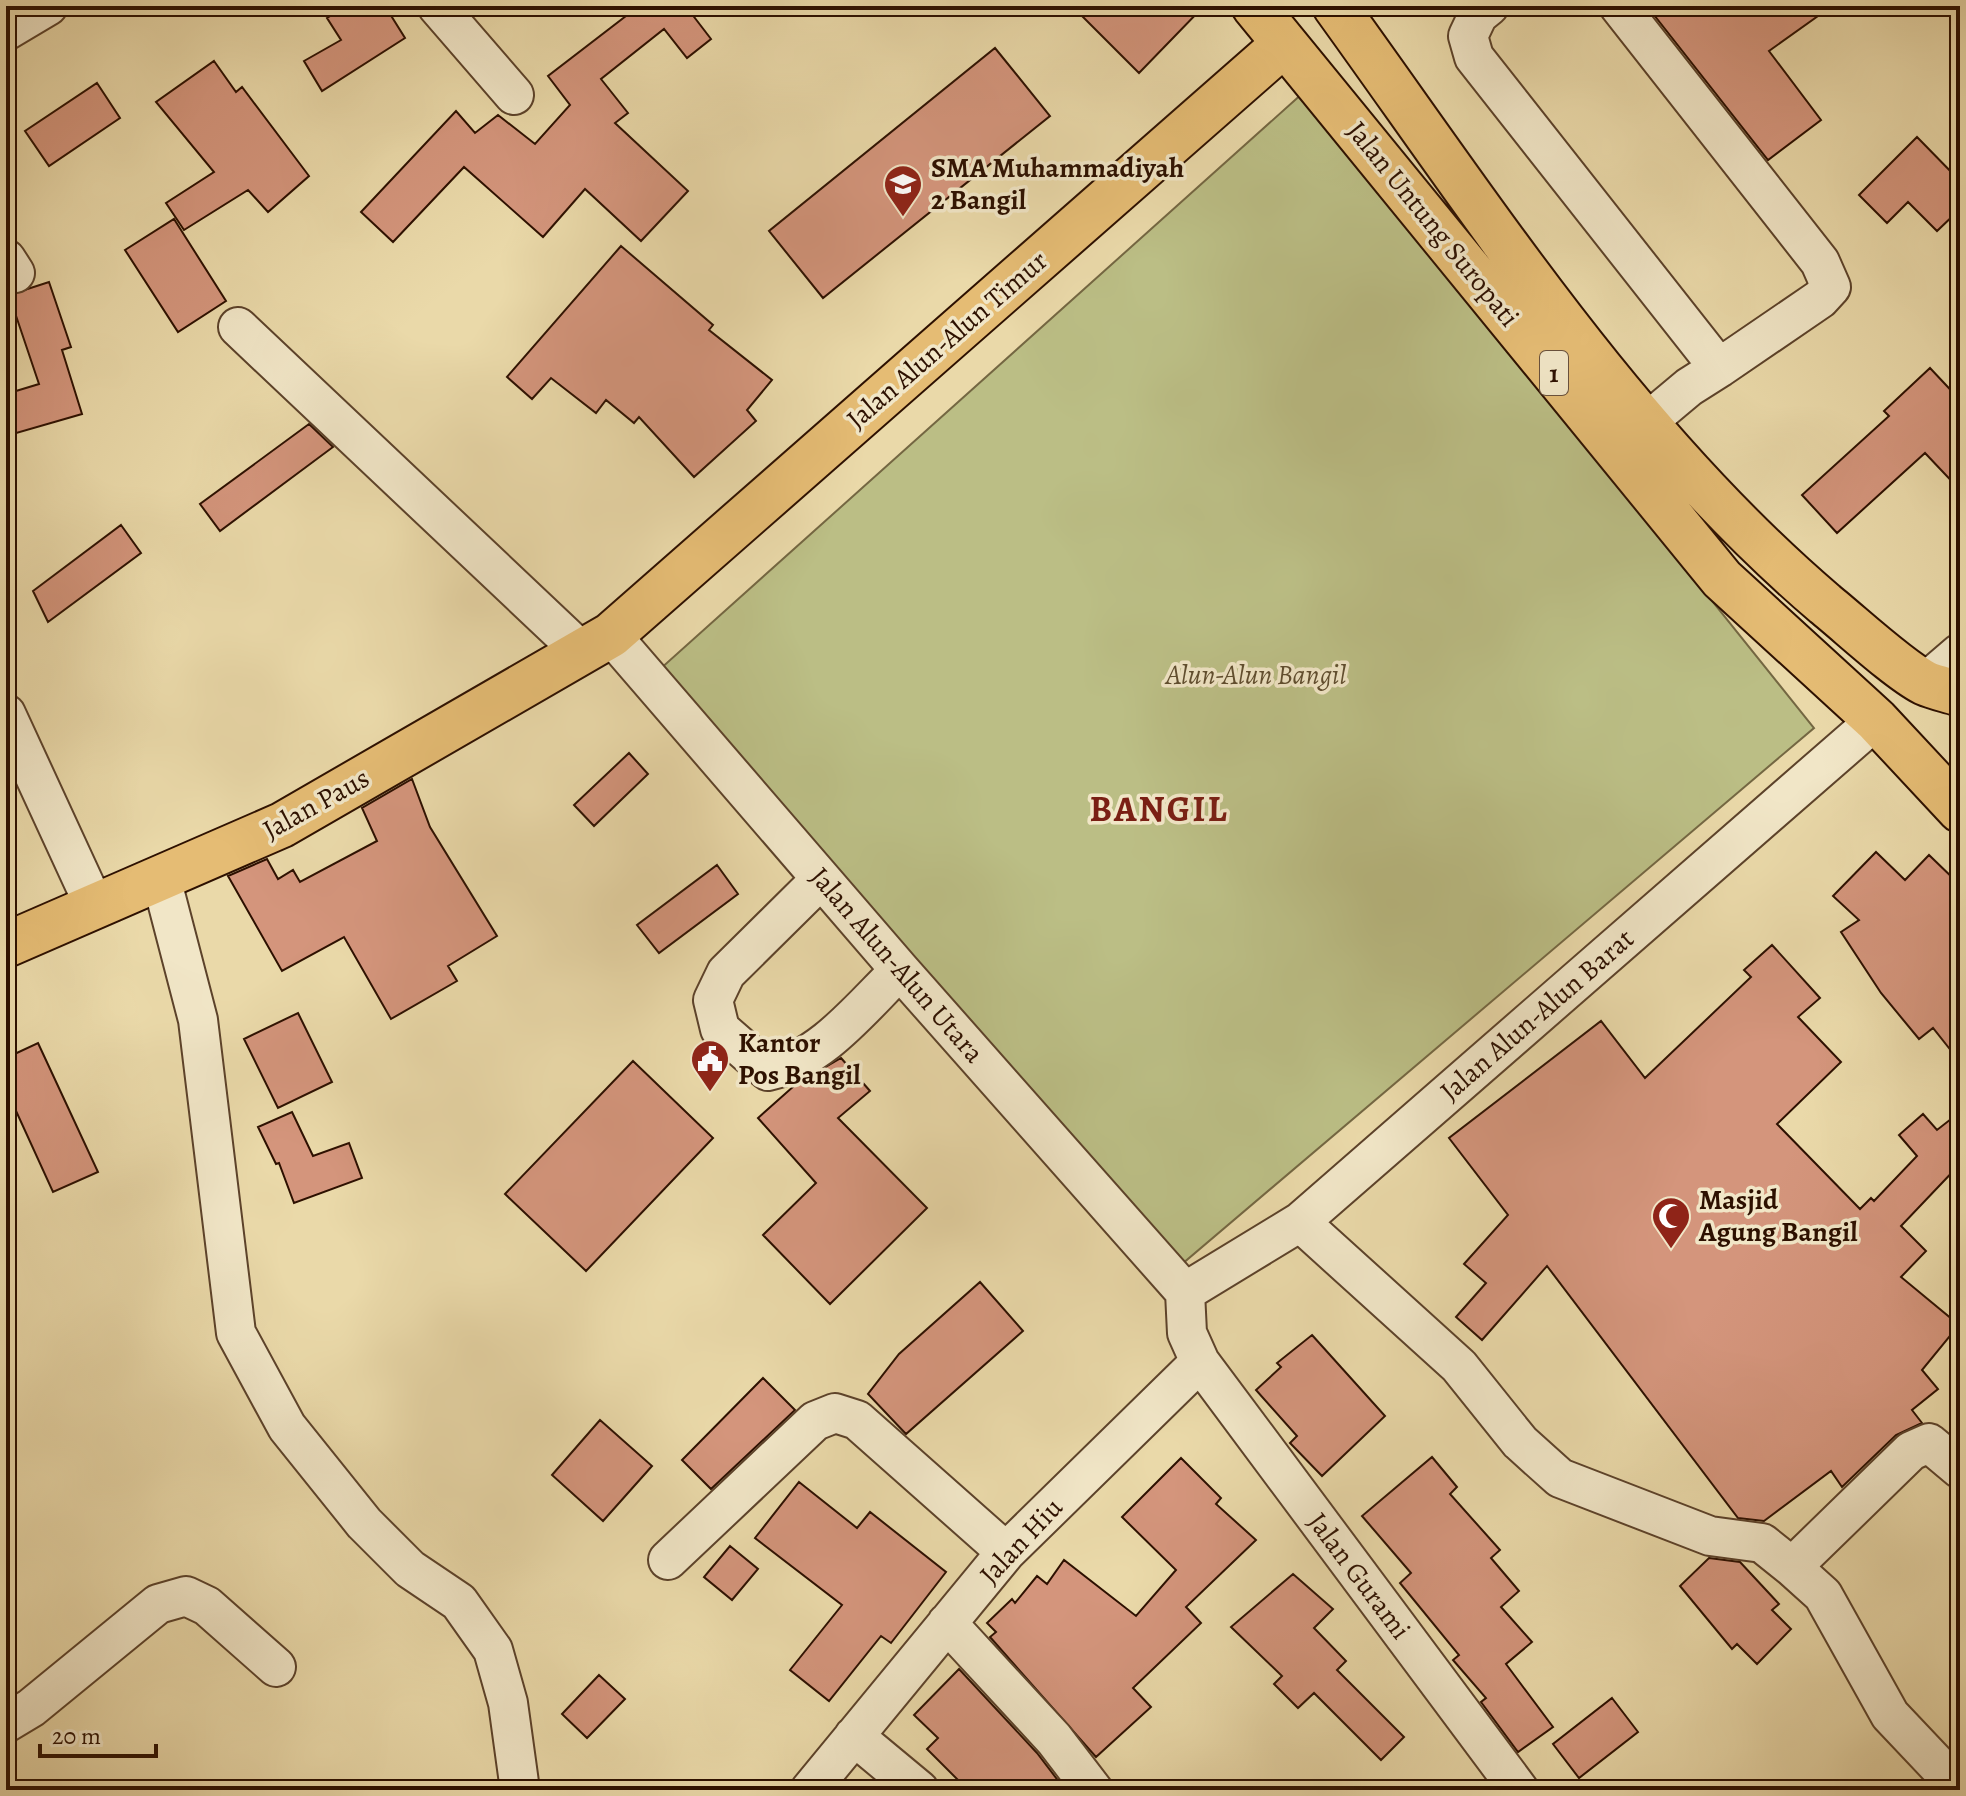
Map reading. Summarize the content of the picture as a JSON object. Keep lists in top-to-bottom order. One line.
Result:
{"streets":{"main road":["Jalan Untung Suropati","Jalan Alun-Alun Timur","1","Jalan Paus"],"street":["Jalan Alun-Alun Utara","Jalan Alun-Alun Barat","Jalan Hiu","Jalan Gurami"]},"crossings":[["Jalan Untung Suropati","Jalan Alun-Alun Timur"],["Jalan Untung Suropati","1"],["Jalan Untung Suropati","Jalan Alun-Alun Barat"],["Jalan Alun-Alun Timur","Jalan Paus"],["Jalan Alun-Alun Timur","Jalan Alun-Alun Utara"],["1","Jalan Alun-Alun Barat"],["Jalan Paus","Jalan Alun-Alun Utara"],["Jalan Alun-Alun Utara","Jalan Alun-Alun Barat"],["Jalan Hiu","Jalan Gurami"]],"districts":["BANGIL"],"parks":["Alun-Alun Bangil"],"places":{"school or university":["SMA Muhammadiyah 2 Bangil"],"public building":["Kantor Pos Bangil"],"mosque":["Masjid Agung Bangil"]},"scale_bar":"20 m"}
